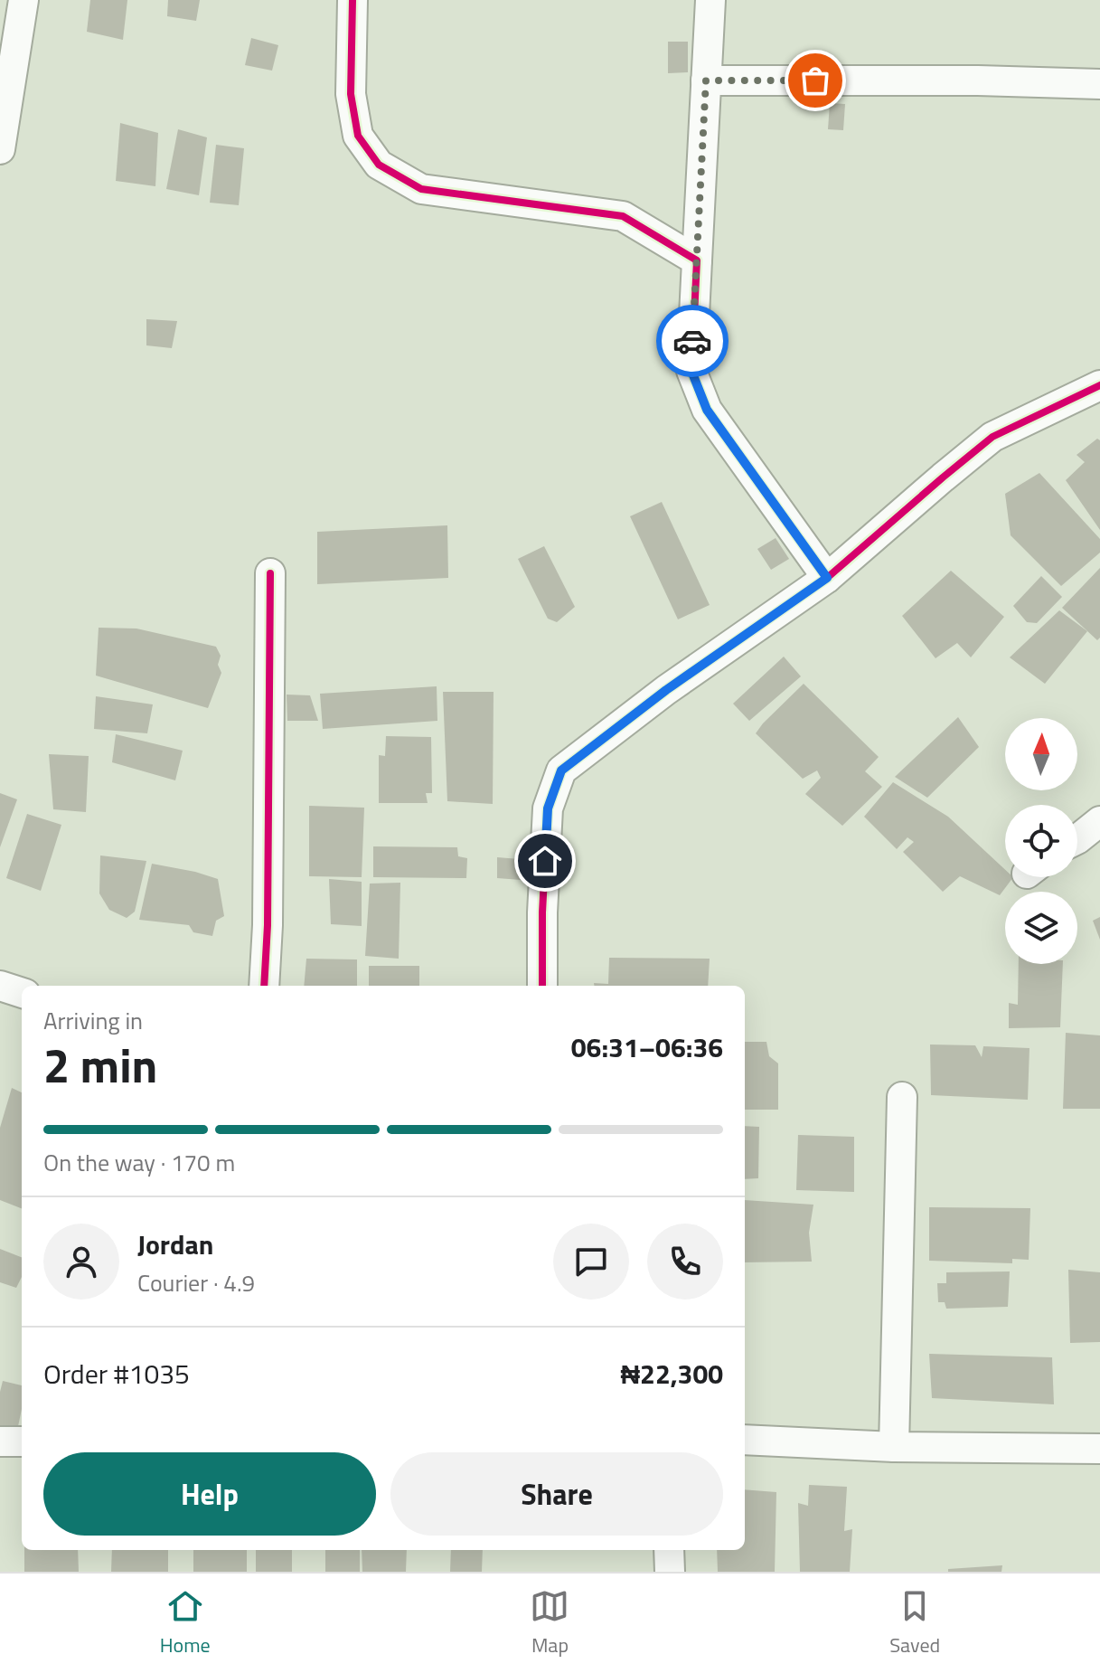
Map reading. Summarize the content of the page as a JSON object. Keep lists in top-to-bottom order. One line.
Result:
{"north":"top","page":{"heading":["2 min","Arriving in","06:31–06:36"],"panel":["Jordan","Courier · 4.9","Order #1035","₦22,300"],"bar":"On the way · 170 m","buttons":["Help","Share"],"tabs":["Home","Map","Saved"]}}
